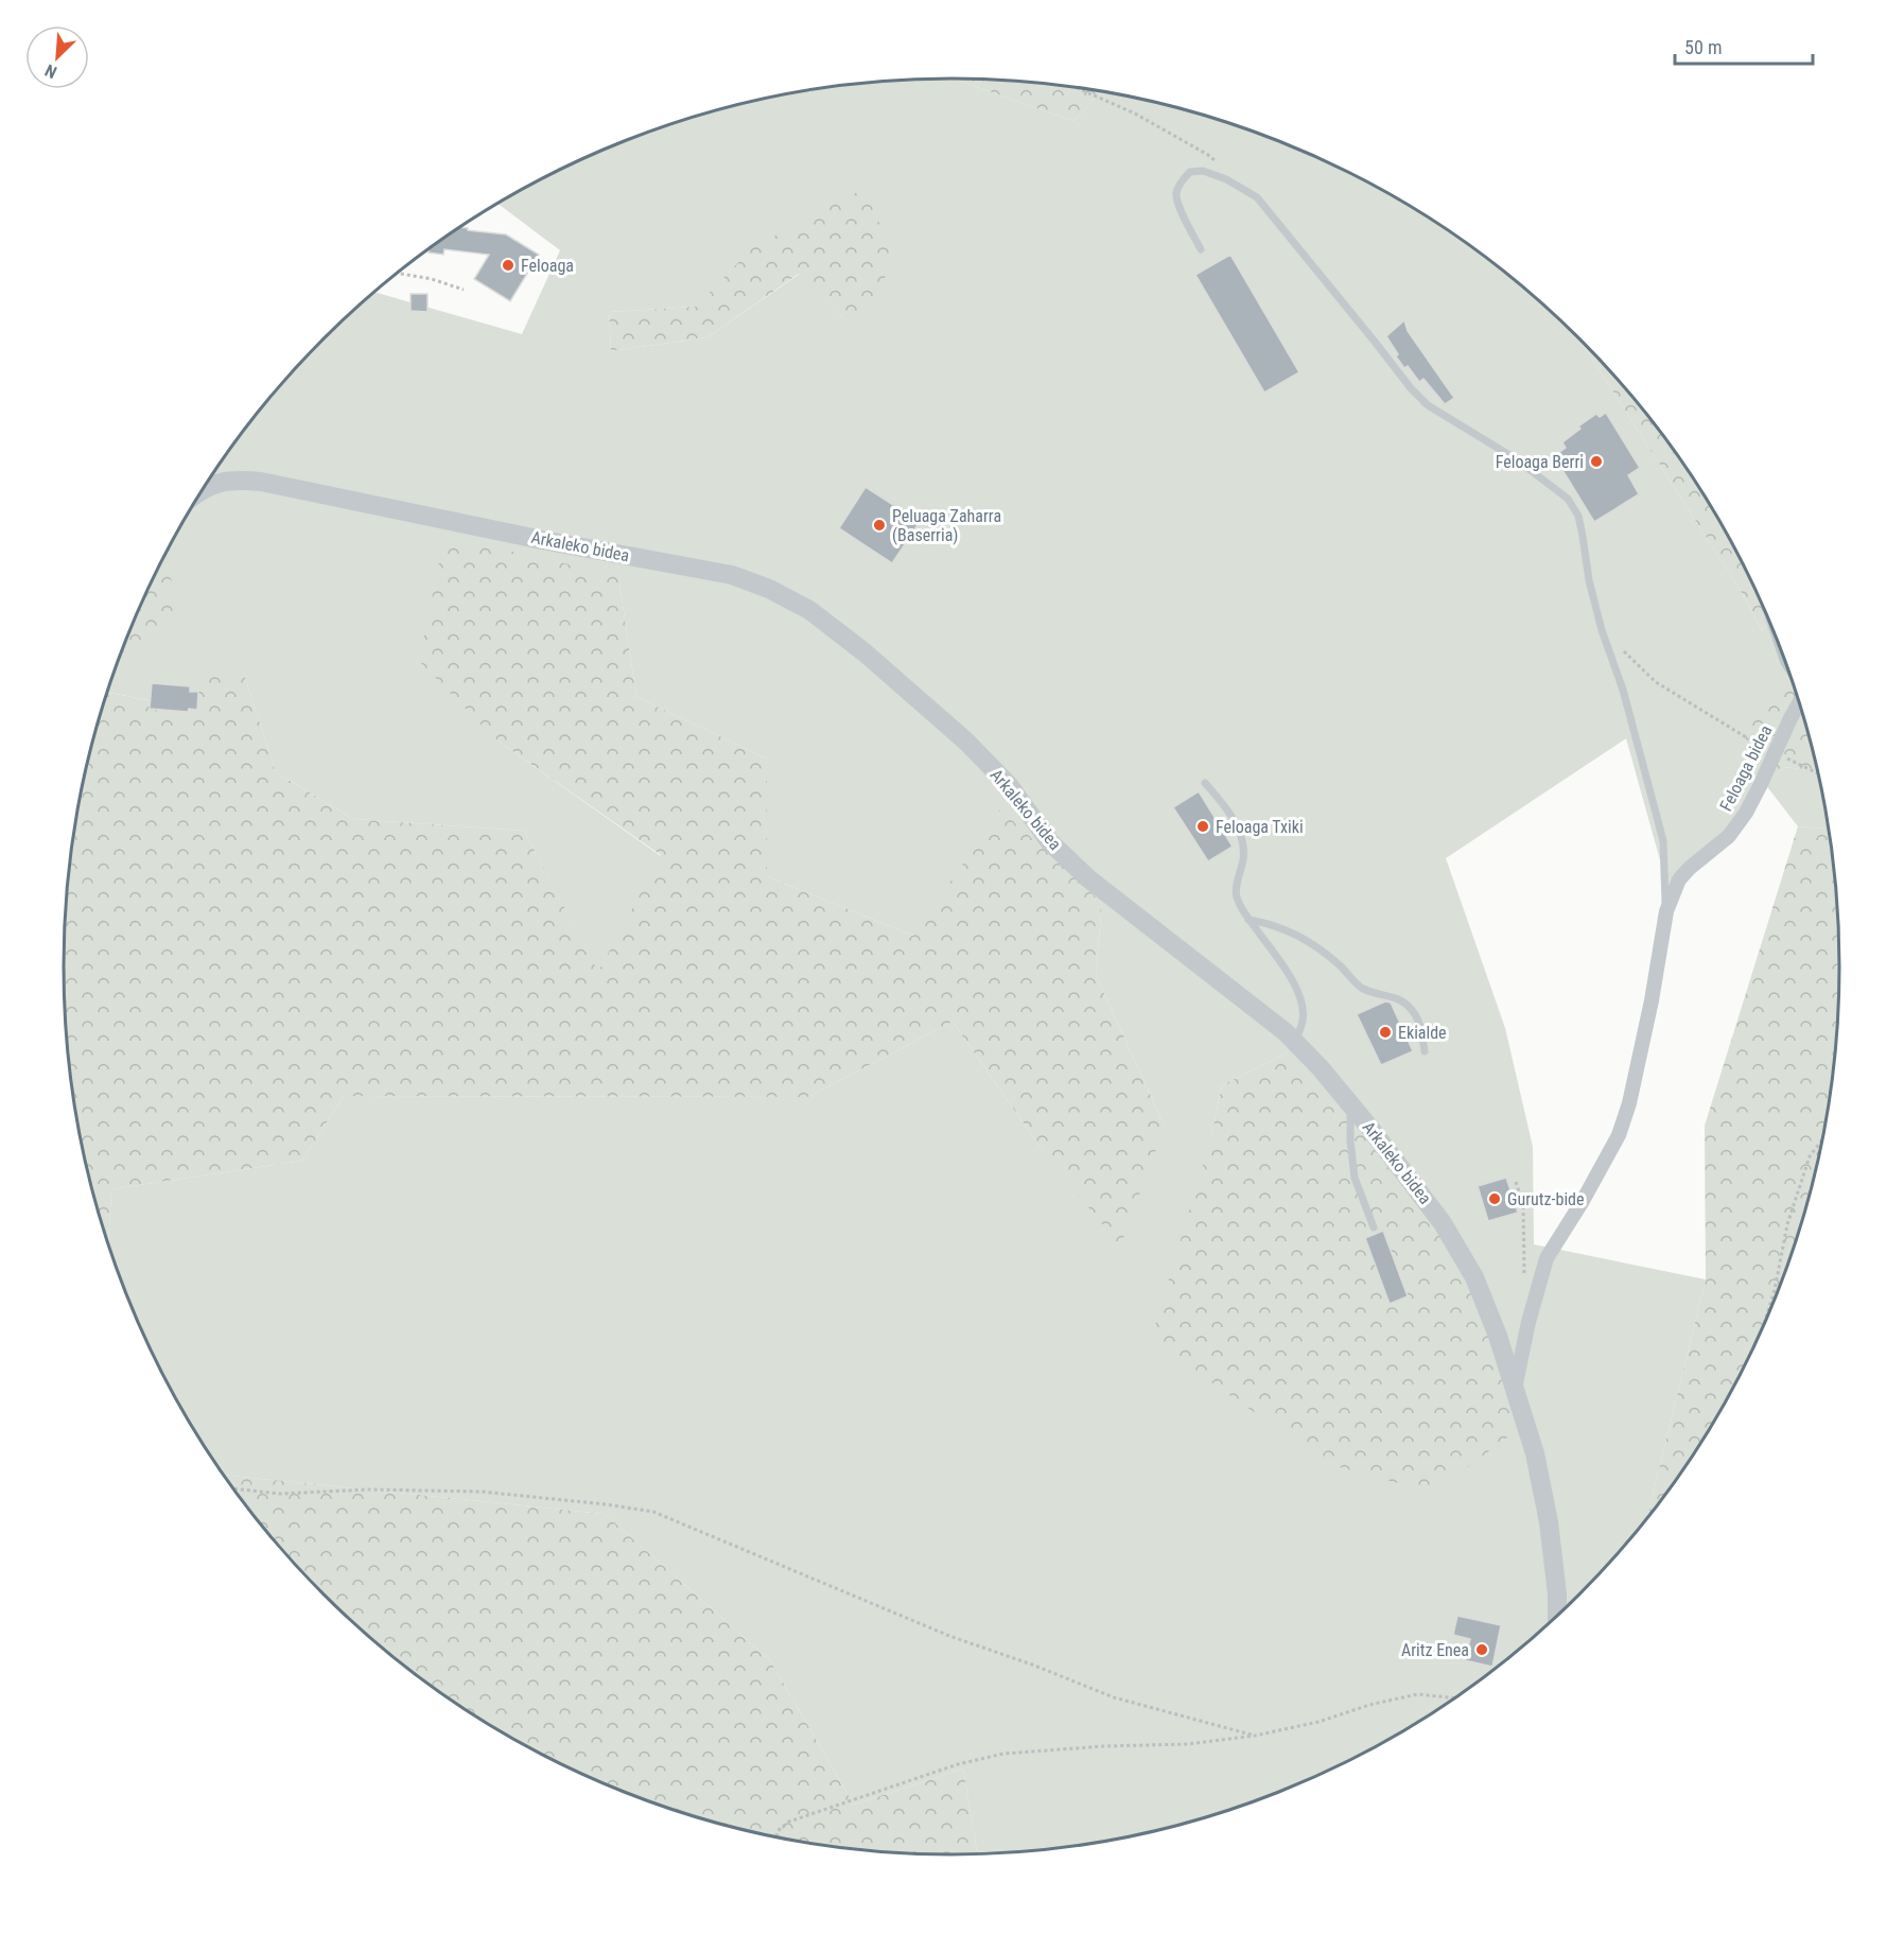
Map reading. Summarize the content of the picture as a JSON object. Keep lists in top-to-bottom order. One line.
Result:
{"streets":{"street":["Arkaleko bidea","Feloaga bidea"]},"crossings":[["Arkaleko bidea","Feloaga bidea"]],"places":["Feloaga","Feloaga Berri","Peluaga Zaharra (Baserria)","Feloaga Txiki","Ekialde","Gurutz-bide","Aritz Enea"],"scale_bar":"50 m","north":"bottom left"}
